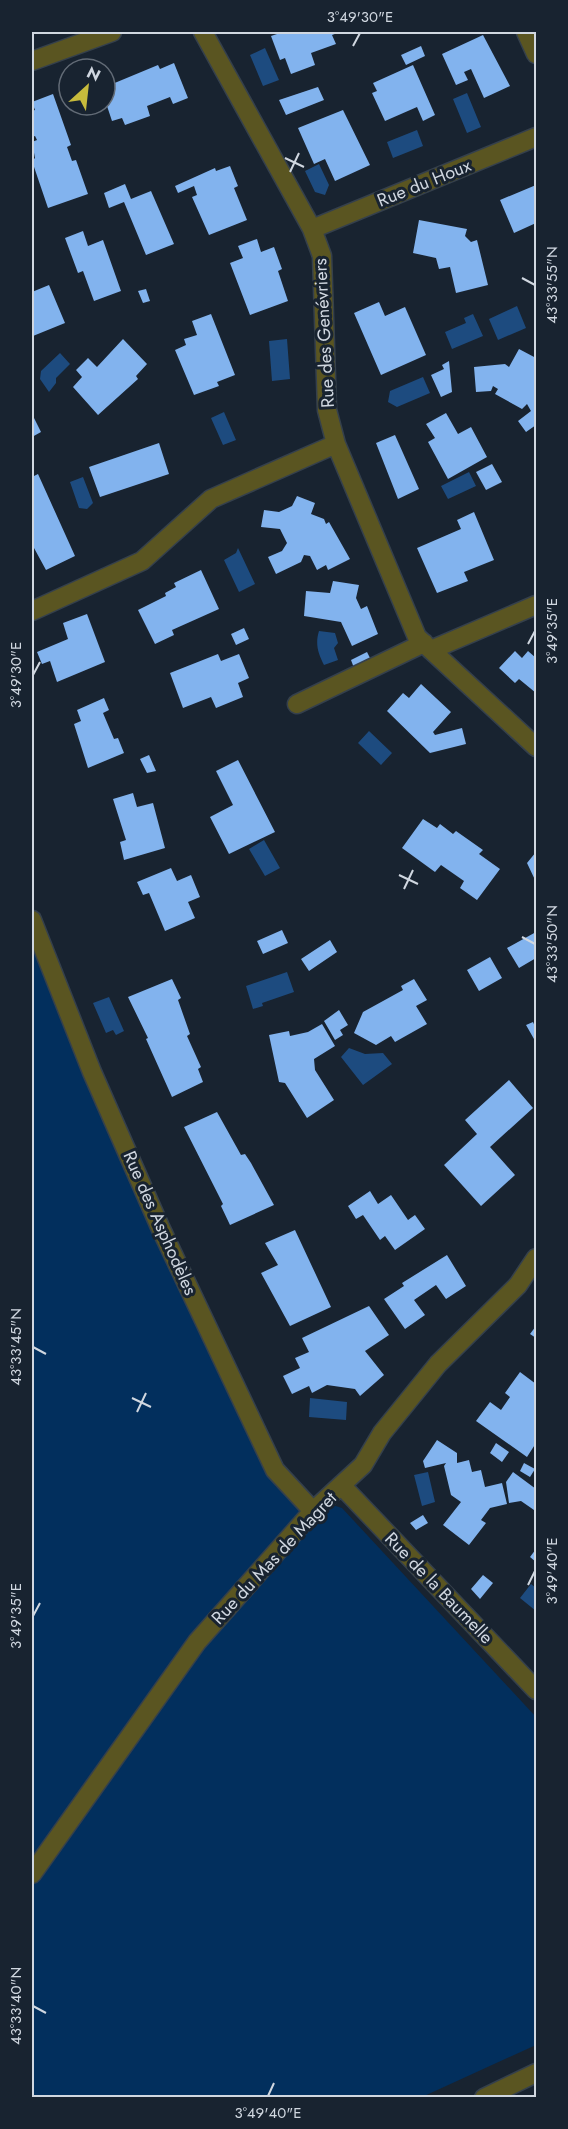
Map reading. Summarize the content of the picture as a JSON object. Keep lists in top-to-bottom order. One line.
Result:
{"streets":{"street":["Rue du Houx","Rue des Genévriers","Rue des Asphodèles","Rue du Mas de Magret","Rue de la Baumelle"]},"crossings":[["Rue du Houx","Rue des Genévriers"],["Rue des Asphodèles","Rue du Mas de Magret"],["Rue du Mas de Magret","Rue de la Baumelle"]],"north":"top right","coordinates":["3°49'30\"E","43°33'55\"N","3°49'35\"E","43°33'50\"N","43°33'45\"N","3°49'40\"E","43°33'40\"N"]}
